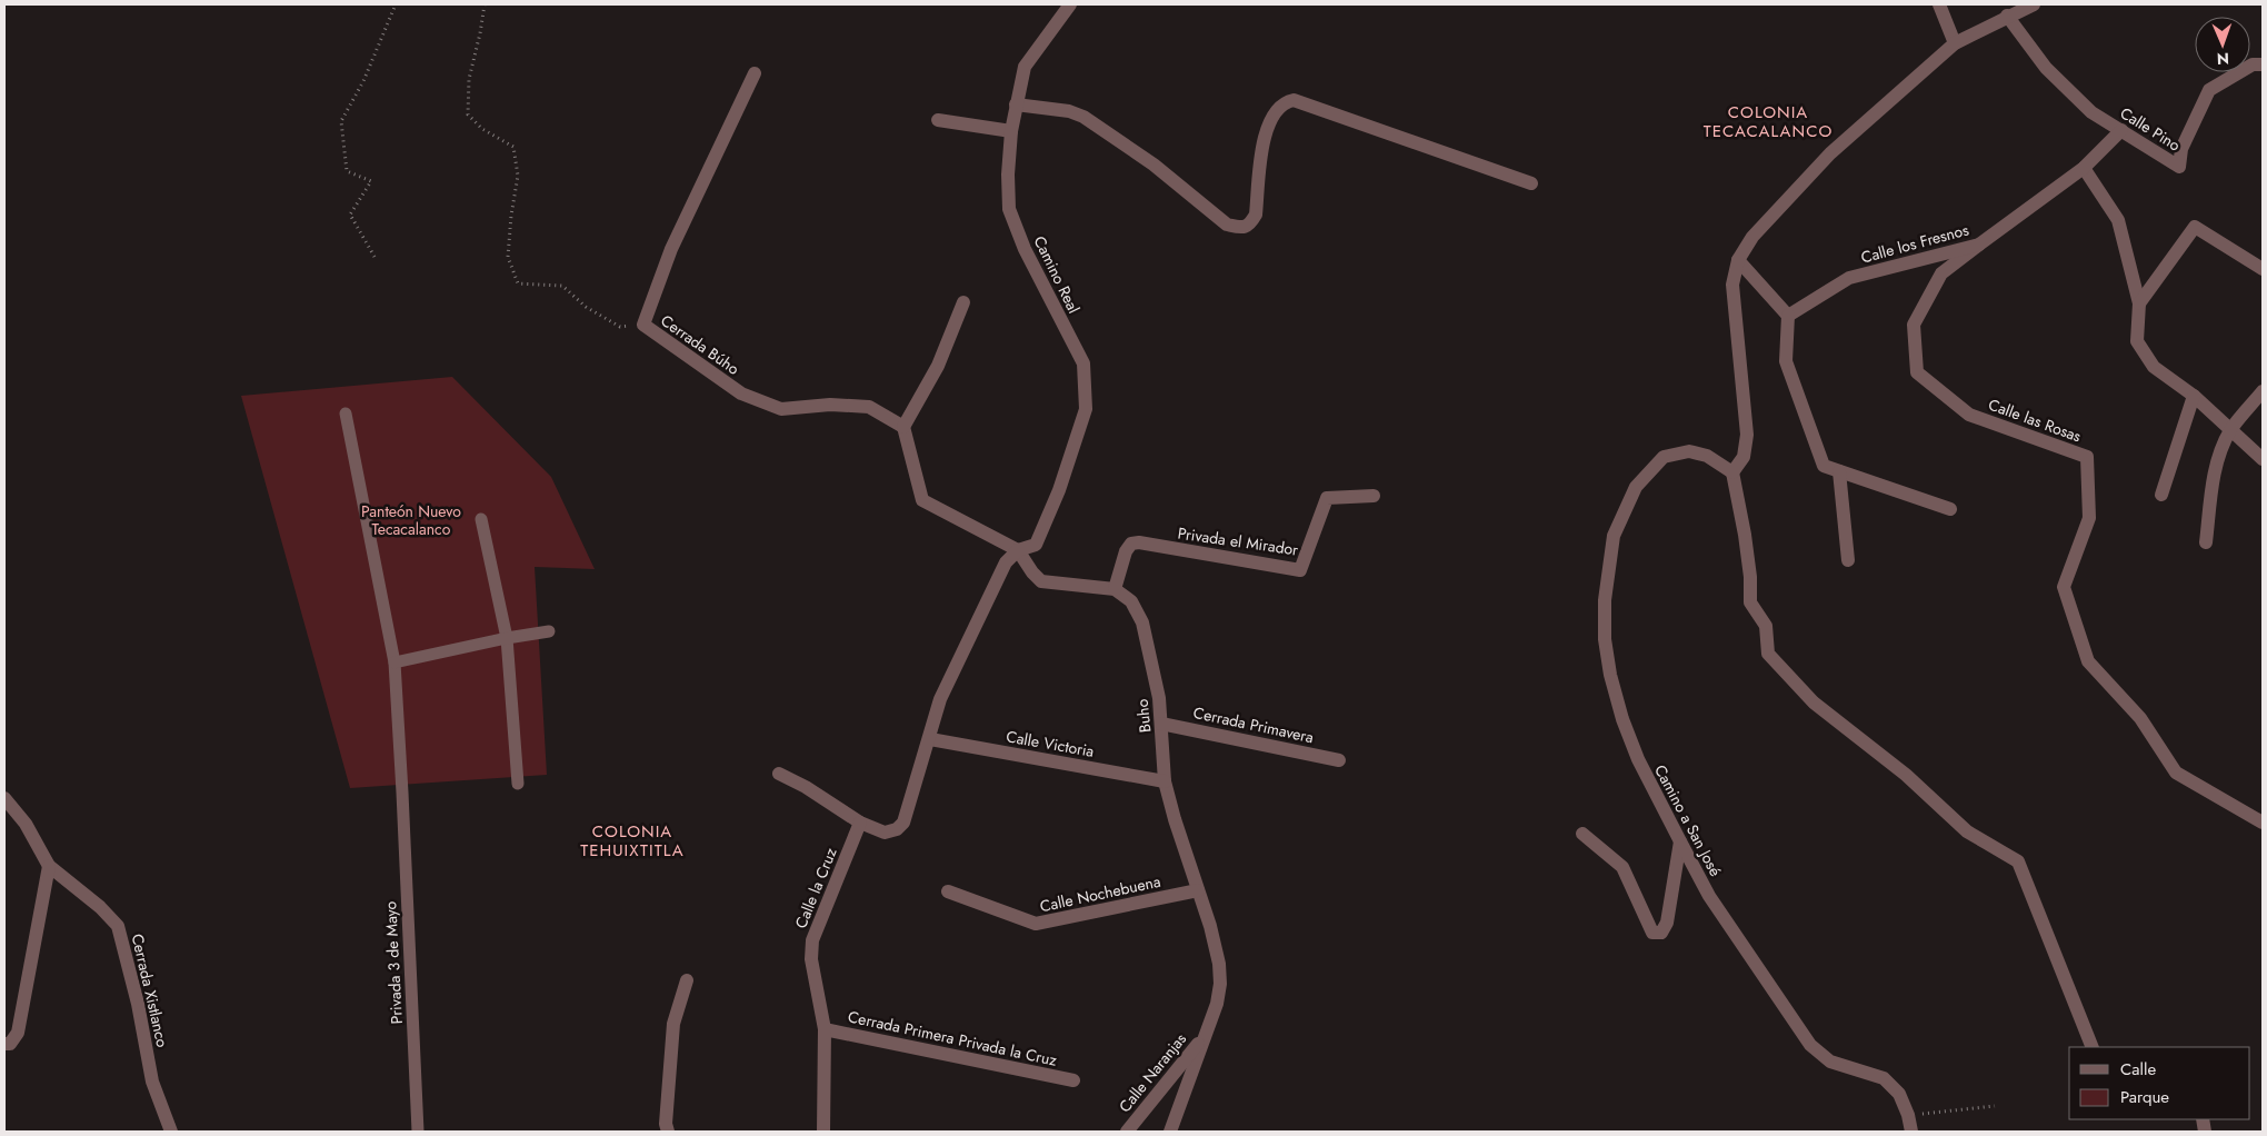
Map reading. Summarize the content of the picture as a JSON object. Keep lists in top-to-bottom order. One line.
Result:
{"streets":{"street":["Calle Pino","Calle los Fresnos","Camino Real","Cerrada Búho","Calle las Rosas","Privada el Mirador","Buho","Cerrada Primavera","Calle Victoria","Camino a San José","Calle la Cruz","Calle Nochebuena","Cerrada Xistlanco","Cerrada Primera Privada la Cruz","Calle Naranjas"],"lane":["Privada 3 de Mayo"]},"crossings":[["Calle Pino","Calle los Fresnos"],["Calle los Fresnos","Calle las Rosas"],["Privada el Mirador","Buho"],["Buho","Cerrada Primavera"],["Buho","Calle Victoria"],["Buho","Calle Nochebuena"],["Buho","Calle Naranjas"],["Calle la Cruz","Cerrada Primera Privada la Cruz"]],"districts":["COLONIA TECACALANCO","COLONIA TEHUIXTITLA"],"parks":["Panteón Nuevo Tecacalanco"],"legend":["Calle","Parque"],"north":"bottom"}
